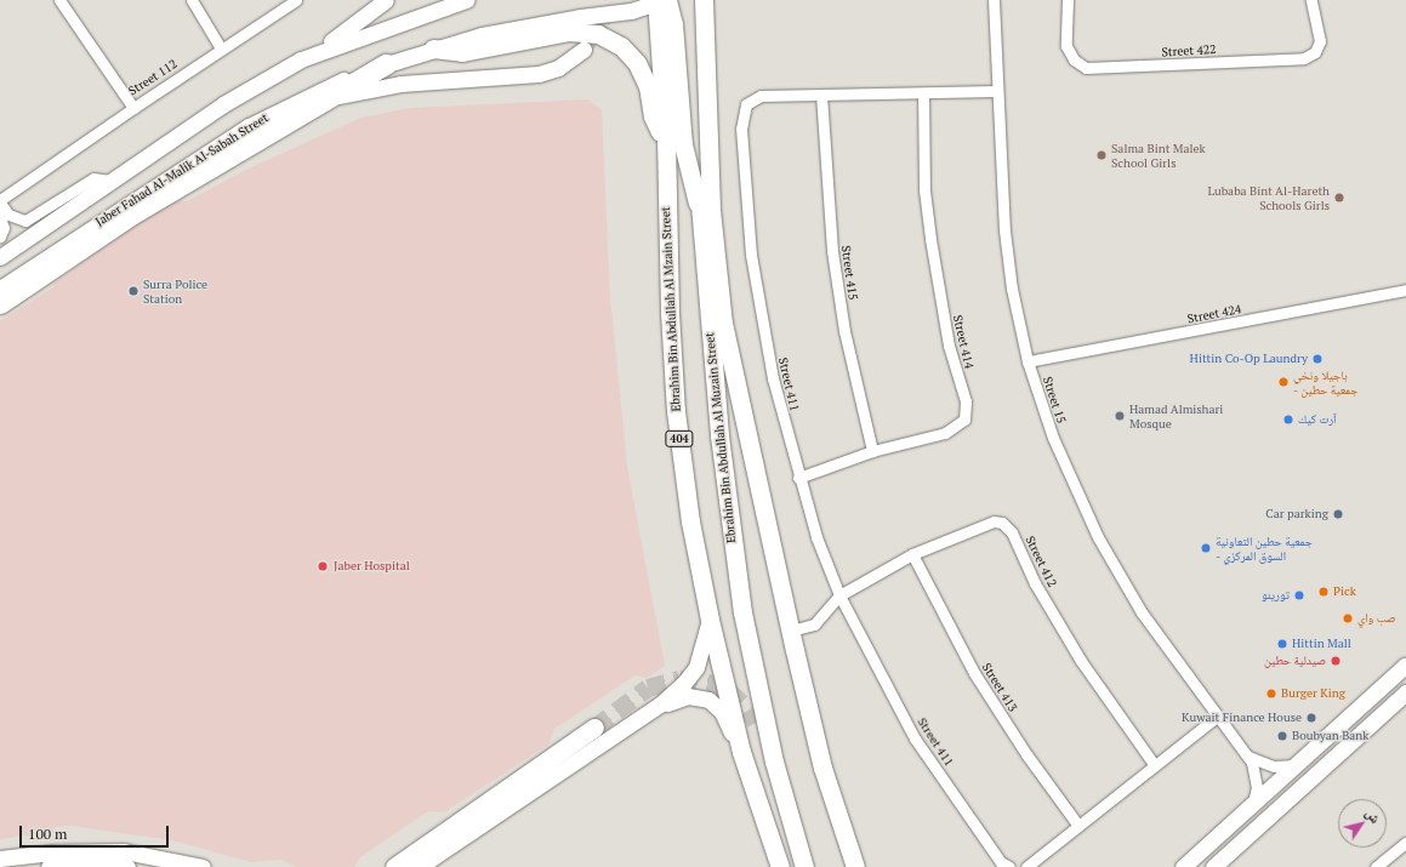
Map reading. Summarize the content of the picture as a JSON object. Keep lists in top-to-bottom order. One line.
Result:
{"streets":{"main road":["Ebrahim Bin Abdullah Al Mzain Street","Ebrahim Bin Abdullah Al Muzain Street","404"],"street":["Street 422","Street 112","Jaber Fahad Al-Malik Al-Sabah Street","Street 415","Street 424","Street 414","Street 411","Street 15","Street 412","Street 413"]},"crossings":[["Jaber Fahad Al-Malik Al-Sabah Street","Ebrahim Bin Abdullah Al Mzain Street"],["Street 415","Street 414"],["Street 415","Street 411"],["Street 424","Street 15"],["Street 414","Street 411"],["Street 411","Street 15"],["Street 411","Street 412"],["Street 412","Street 413"]],"places":["Salma Bint Malek School Girls","Lubaba Bint Al-Hareth Schools Girls","Surra Police Station","Hittin Co-Op Laundry","باجيلا ونخي - جمعية حطين","Hamad Almishari Mosque","آرت كيك","Car parking","جمعية حطين التعاونية - السوق المركزي","Jaber Hospital","Pick","تورينو","صب واي","Hittin Mall","صيدلية حطين","Burger King","Kuwait Finance House","Boubyan Bank"],"scale_bar":"100 m","north":"top right"}
